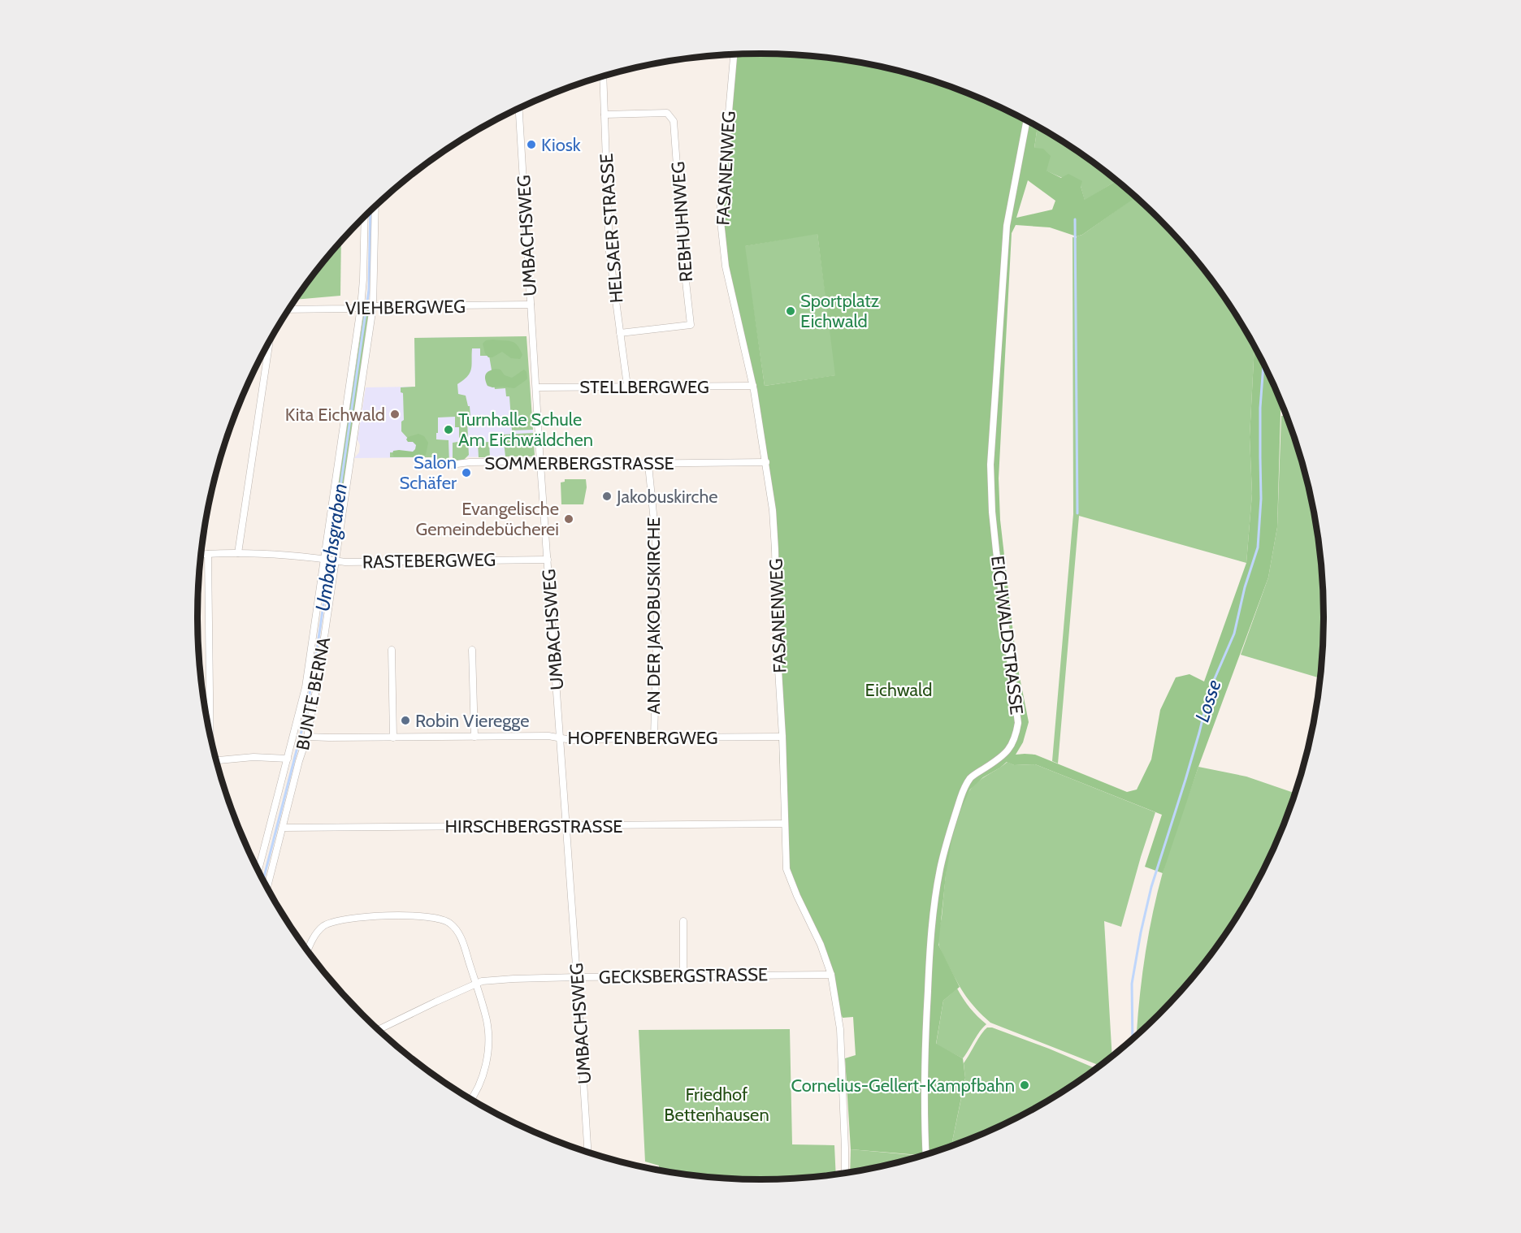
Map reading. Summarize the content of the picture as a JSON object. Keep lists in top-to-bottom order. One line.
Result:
{"streets":{"street":["FASANENWEG","REBHUHNWEG","HELSAER STRASSE","UMBACHSWEG","VIEHBERGWEG","STELLBERGWEG","SOMMERBERGSTRASSE","RASTEBERGWEG","AN DER JAKOBUSKIRCHE","EICHWALDSTRASSE","BUNTE BERNA","HOPFENBERGWEG","HIRSCHBERGSTRASSE","GECKSBERGSTRASSE"]},"crossings":[["FASANENWEG","STELLBERGWEG"],["FASANENWEG","SOMMERBERGSTRASSE"],["FASANENWEG","HOPFENBERGWEG"],["FASANENWEG","HIRSCHBERGSTRASSE"],["FASANENWEG","GECKSBERGSTRASSE"],["REBHUHNWEG","HELSAER STRASSE"],["HELSAER STRASSE","STELLBERGWEG"],["UMBACHSWEG","VIEHBERGWEG"],["UMBACHSWEG","STELLBERGWEG"],["UMBACHSWEG","SOMMERBERGSTRASSE"],["UMBACHSWEG","RASTEBERGWEG"],["UMBACHSWEG","HOPFENBERGWEG"],["UMBACHSWEG","HIRSCHBERGSTRASSE"],["UMBACHSWEG","GECKSBERGSTRASSE"],["VIEHBERGWEG","BUNTE BERNA"],["SOMMERBERGSTRASSE","AN DER JAKOBUSKIRCHE"],["RASTEBERGWEG","BUNTE BERNA"],["AN DER JAKOBUSKIRCHE","HOPFENBERGWEG"],["BUNTE BERNA","HOPFENBERGWEG"],["BUNTE BERNA","HIRSCHBERGSTRASSE"]],"water":["Umbachsgraben","Losse"],"parks":["Eichwald","Friedhof Bettenhausen"],"places":["Kiosk","Sportplatz Eichwald","Kita Eichwald","Turnhalle Schule Am Eichwäldchen","Salon Schäfer","Jakobuskirche","Evangelische Gemeindebücherei","Robin Vieregge","Cornelius-Gellert-Kampfbahn"]}
